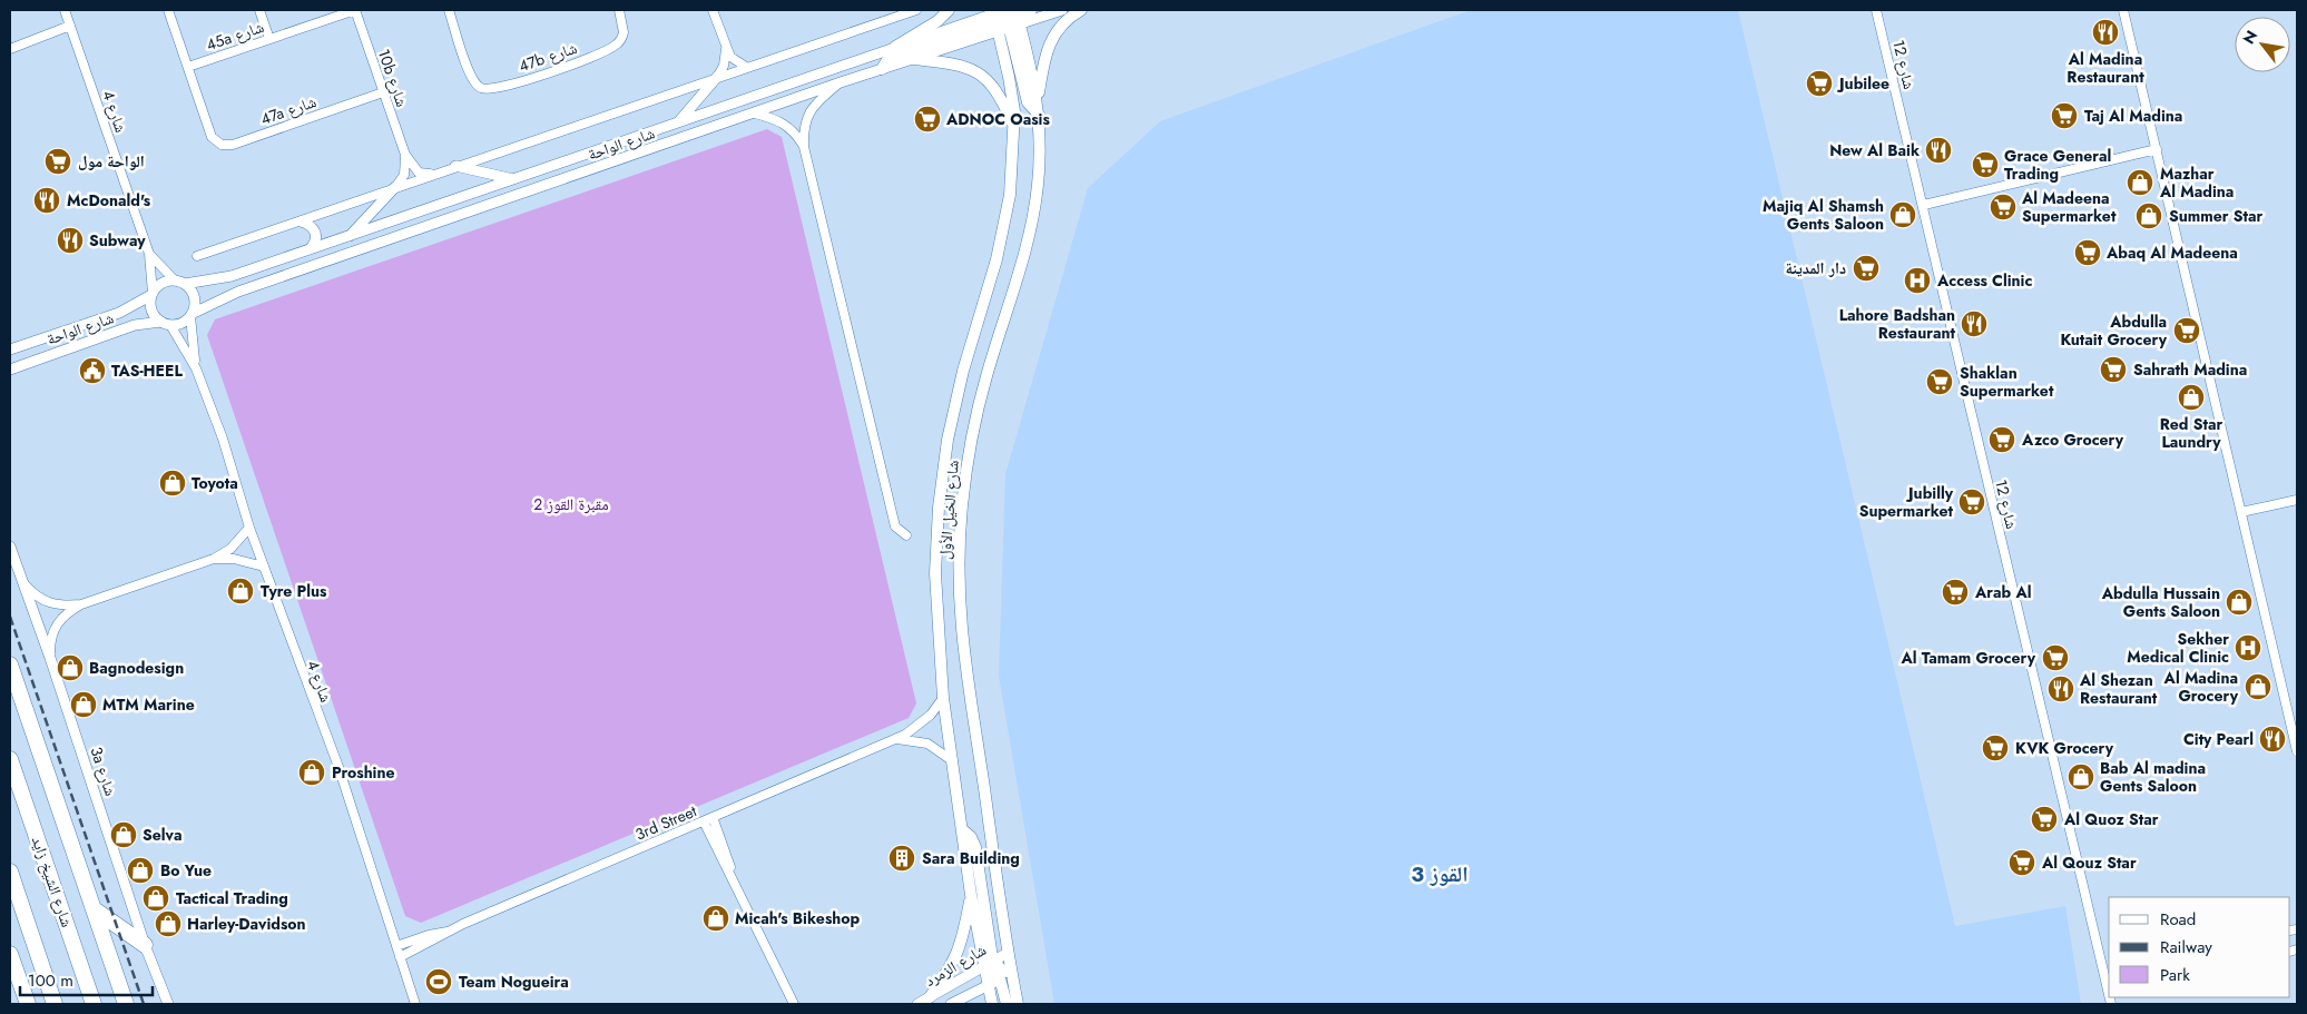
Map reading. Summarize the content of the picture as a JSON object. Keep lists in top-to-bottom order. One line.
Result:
{"streets":{"highway":["شارع الشيخ زايد"],"main road":["شارع الخيل الأول"],"street":["45a شارع","47b شارع","شارع 12","10b شارع","47a شارع","شارع 4","شارع الواحة","3a شارع","3rd Street","شارع الزمرد"]},"crossings":[["45a شارع","10b شارع"],["45a شارع","47a شارع"],["10b شارع","47a شارع"],["شارع 4","شارع الواحة"],["شارع الواحة","شارع الخيل الأول"],["شارع الخيل الأول","3rd Street"],["شارع الخيل الأول","شارع الزمرد"]],"districts":["القوز 3"],"parks":["مقبرة القوز 2"],"places":{"restaurant":["Al Madina Restaurant","New Al Baik","McDonald's","Subway","Lahore Badshan Restaurant","Al Shezan Restaurant","City Pearl"],"supermarket":["Jubilee","Taj Al Madina","ADNOC Oasis","الواحة مول","Grace General Trading","Al Madeena Supermarket","Abaq Al Madeena","دار المدينة","Abdulla Kutait Grocery","Sahrath Madina","Shaklan Supermarket","Azco Grocery","Jubilly Supermarket","Arab Al","Al Tamam Grocery","KVK Grocery","Al Quoz Star","Al Qouz Star"],"shop":["Mazhar Al Madina","Majiq Al Shamsh Gents Saloon","Summer Star","Red Star Laundry","Toyota","Tyre Plus","Abdulla Hussain Gents Saloon","Bagnodesign","Al Madina Grocery","MTM Marine","Proshine","Bab Al madina Gents Saloon","Selva","Bo Yue","Tactical Trading","Micah's Bikeshop","Harley-Davidson"],"hospital":["Access Clinic","Sekher Medical Clinic"],"public building":["TAS-HEEL"],"building":["Sara Building"],"sports":["Team Nogueira"]},"legend":["Road","Railway","Park"],"scale_bar":"100 m","north":"top left"}
